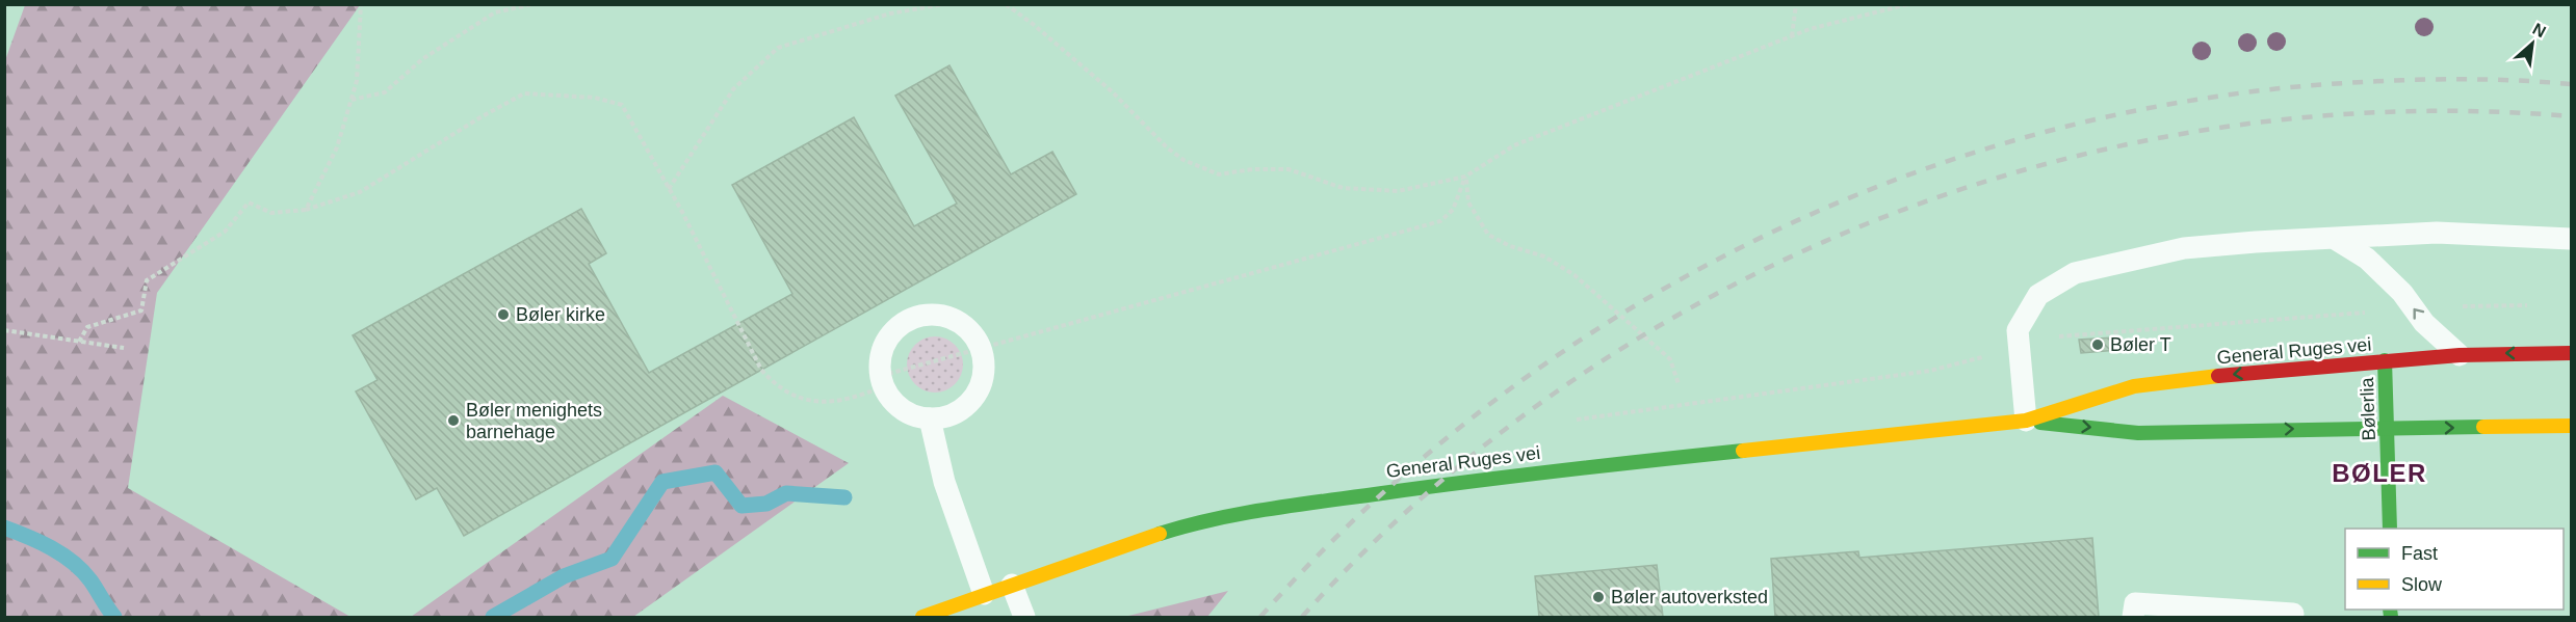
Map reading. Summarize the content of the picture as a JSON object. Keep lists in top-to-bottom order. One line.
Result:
{"streets":{"main road":["General Ruges vei","Bølerlia"]},"crossings":[["General Ruges vei","Bølerlia"]],"districts":["BØLER"],"places":["Bøler kirke","Bøler T","Bøler menighets barnehage","Bøler autoverksted"],"legend":["Fast","Slow"],"north":"top right"}
